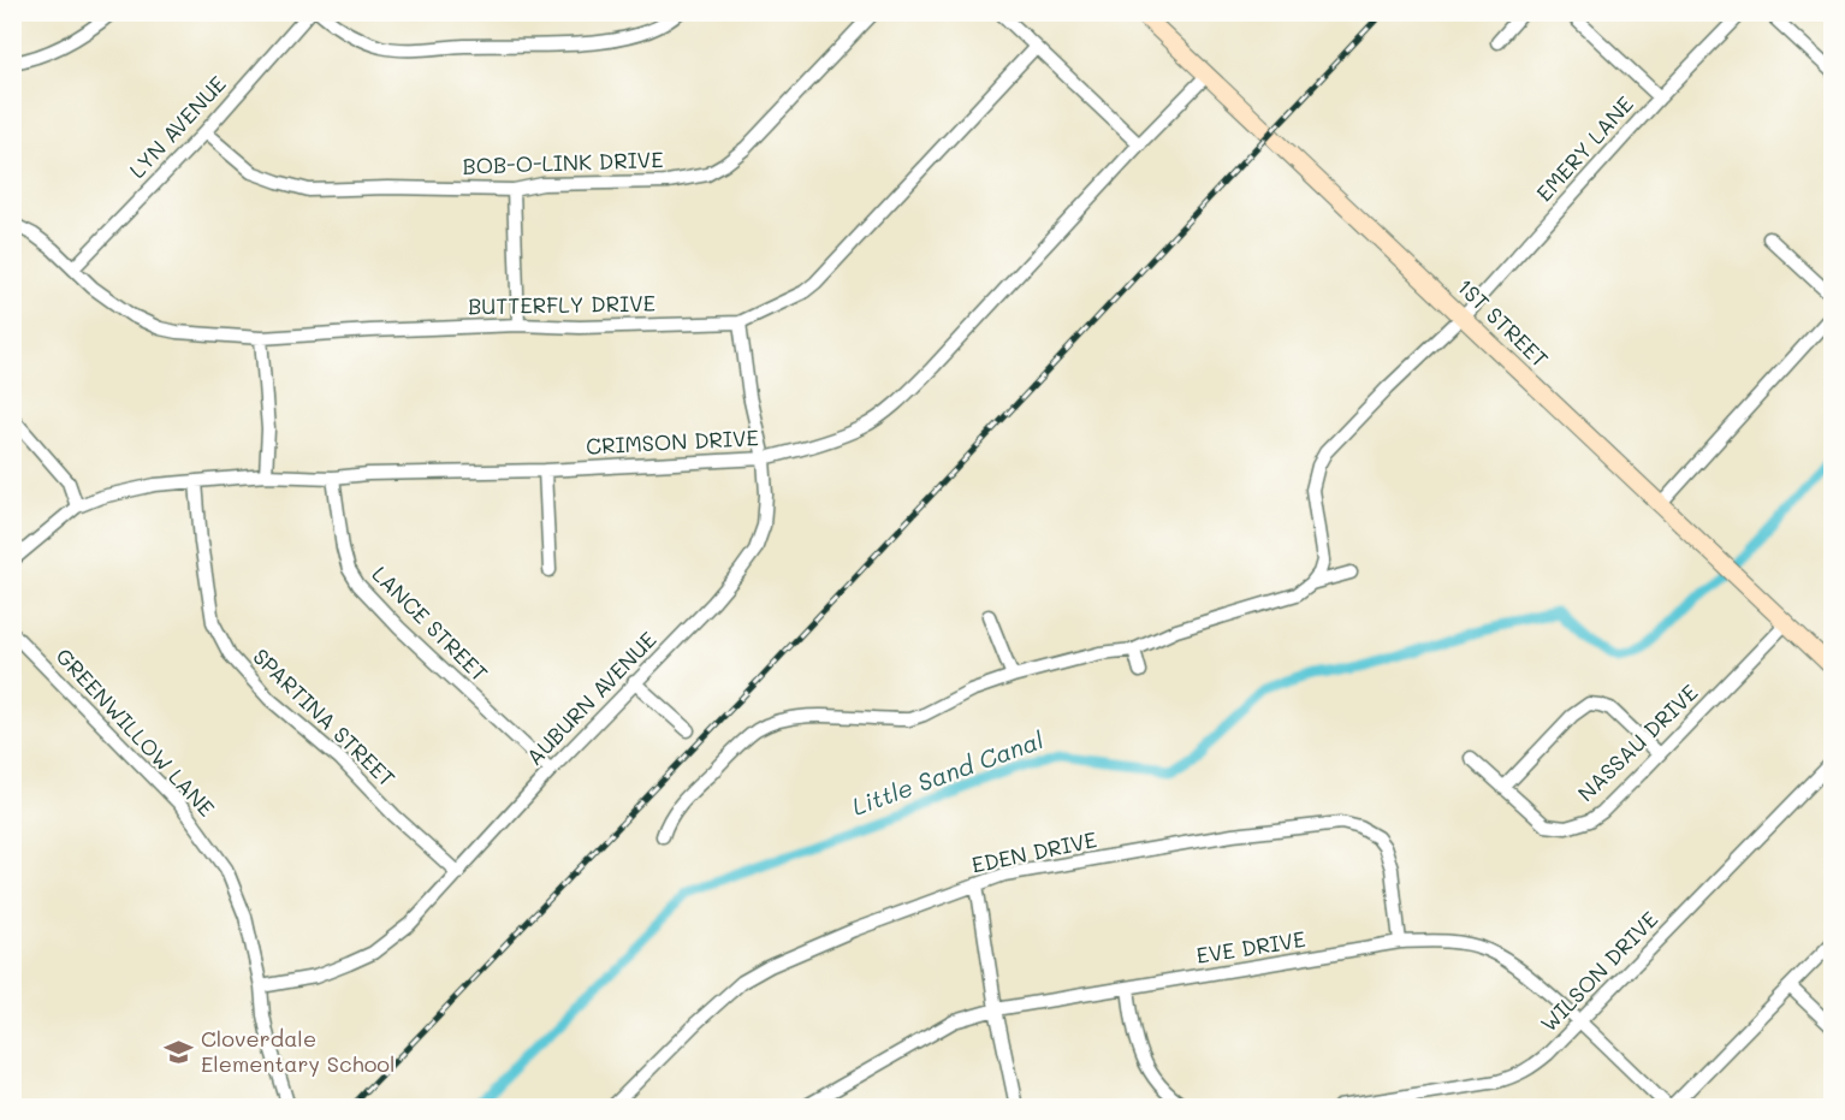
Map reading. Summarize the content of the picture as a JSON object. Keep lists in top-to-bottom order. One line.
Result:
{"streets":{"main road":["1ST STREET"],"street":["LYN AVENUE","EMERY LANE","BOB-O-LINK DRIVE","BUTTERFLY DRIVE","CRIMSON DRIVE","LANCE STREET","AUBURN AVENUE","SPARTINA STREET","GREENWILLOW LANE","NASSAU DRIVE","EDEN DRIVE","EVE DRIVE","WILSON DRIVE"]},"crossings":[["LYN AVENUE","BOB-O-LINK DRIVE"],["LYN AVENUE","BUTTERFLY DRIVE"],["EMERY LANE","1ST STREET"],["BUTTERFLY DRIVE","AUBURN AVENUE"],["1ST STREET","CRIMSON DRIVE"],["1ST STREET","NASSAU DRIVE"],["CRIMSON DRIVE","LANCE STREET"],["CRIMSON DRIVE","AUBURN AVENUE"],["CRIMSON DRIVE","SPARTINA STREET"],["LANCE STREET","AUBURN AVENUE"],["AUBURN AVENUE","SPARTINA STREET"],["AUBURN AVENUE","GREENWILLOW LANE"],["EDEN DRIVE","EVE DRIVE"],["EVE DRIVE","WILSON DRIVE"]],"water":["Little Sand Canal"],"places":{"school or university":["Cloverdale Elementary School"]}}
